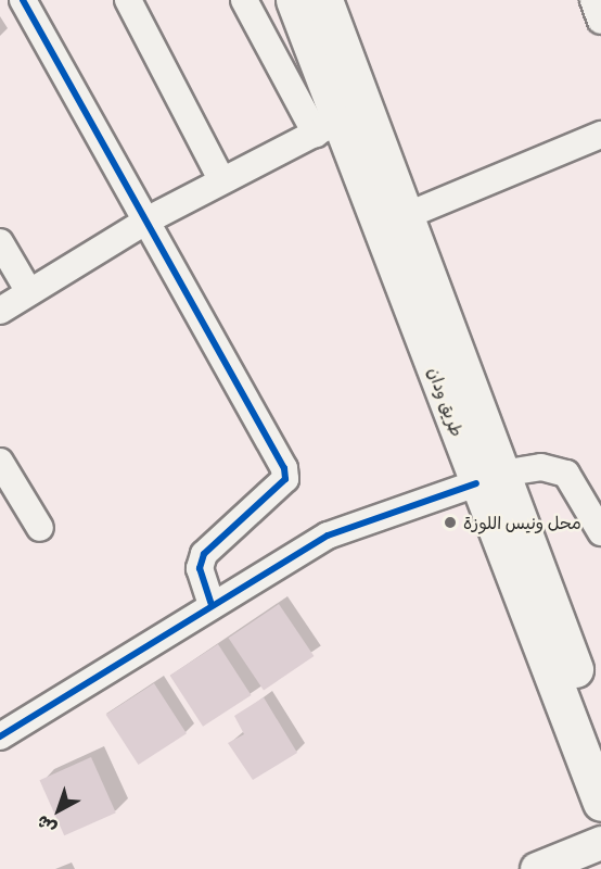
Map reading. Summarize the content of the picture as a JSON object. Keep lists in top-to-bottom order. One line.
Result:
{"streets":{"main road":["طريق ودان"]},"places":["محل ونيس اللوزة"],"north":"bottom left"}
